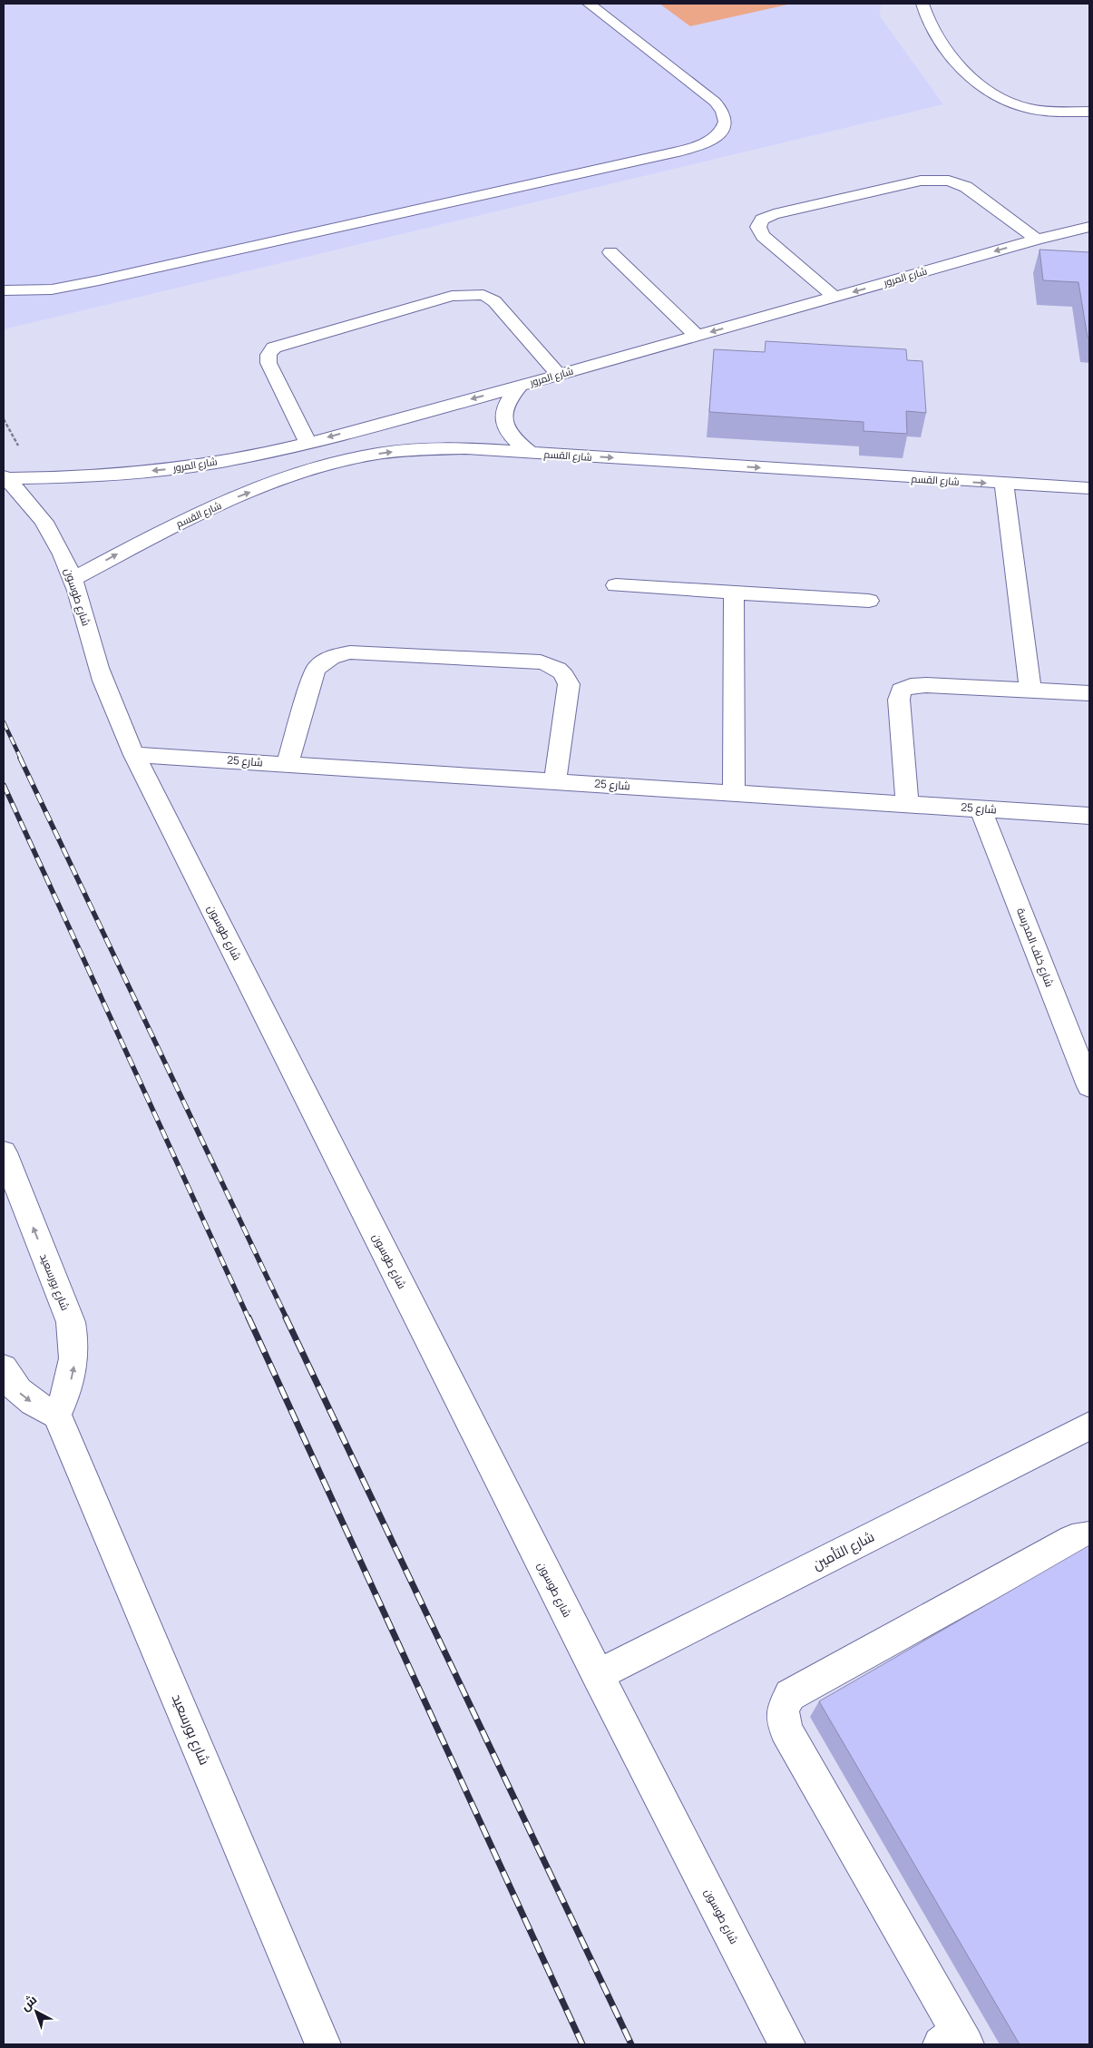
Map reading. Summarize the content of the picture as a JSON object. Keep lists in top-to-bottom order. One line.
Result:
{"streets":{"street":["شارع المرور","شارع القسم","شارع طوسون","شارع 25","شارع خلف المدرسة","شارع بورسعيد","شارع التأمين"]},"crossings":[["شارع المرور","شارع طوسون"],["شارع القسم","شارع طوسون"],["شارع طوسون","شارع 25"],["شارع طوسون","شارع التأمين"],["شارع 25","شارع خلف المدرسة"]],"one_way":["شارع المرور","شارع القسم"],"north":"top left"}
